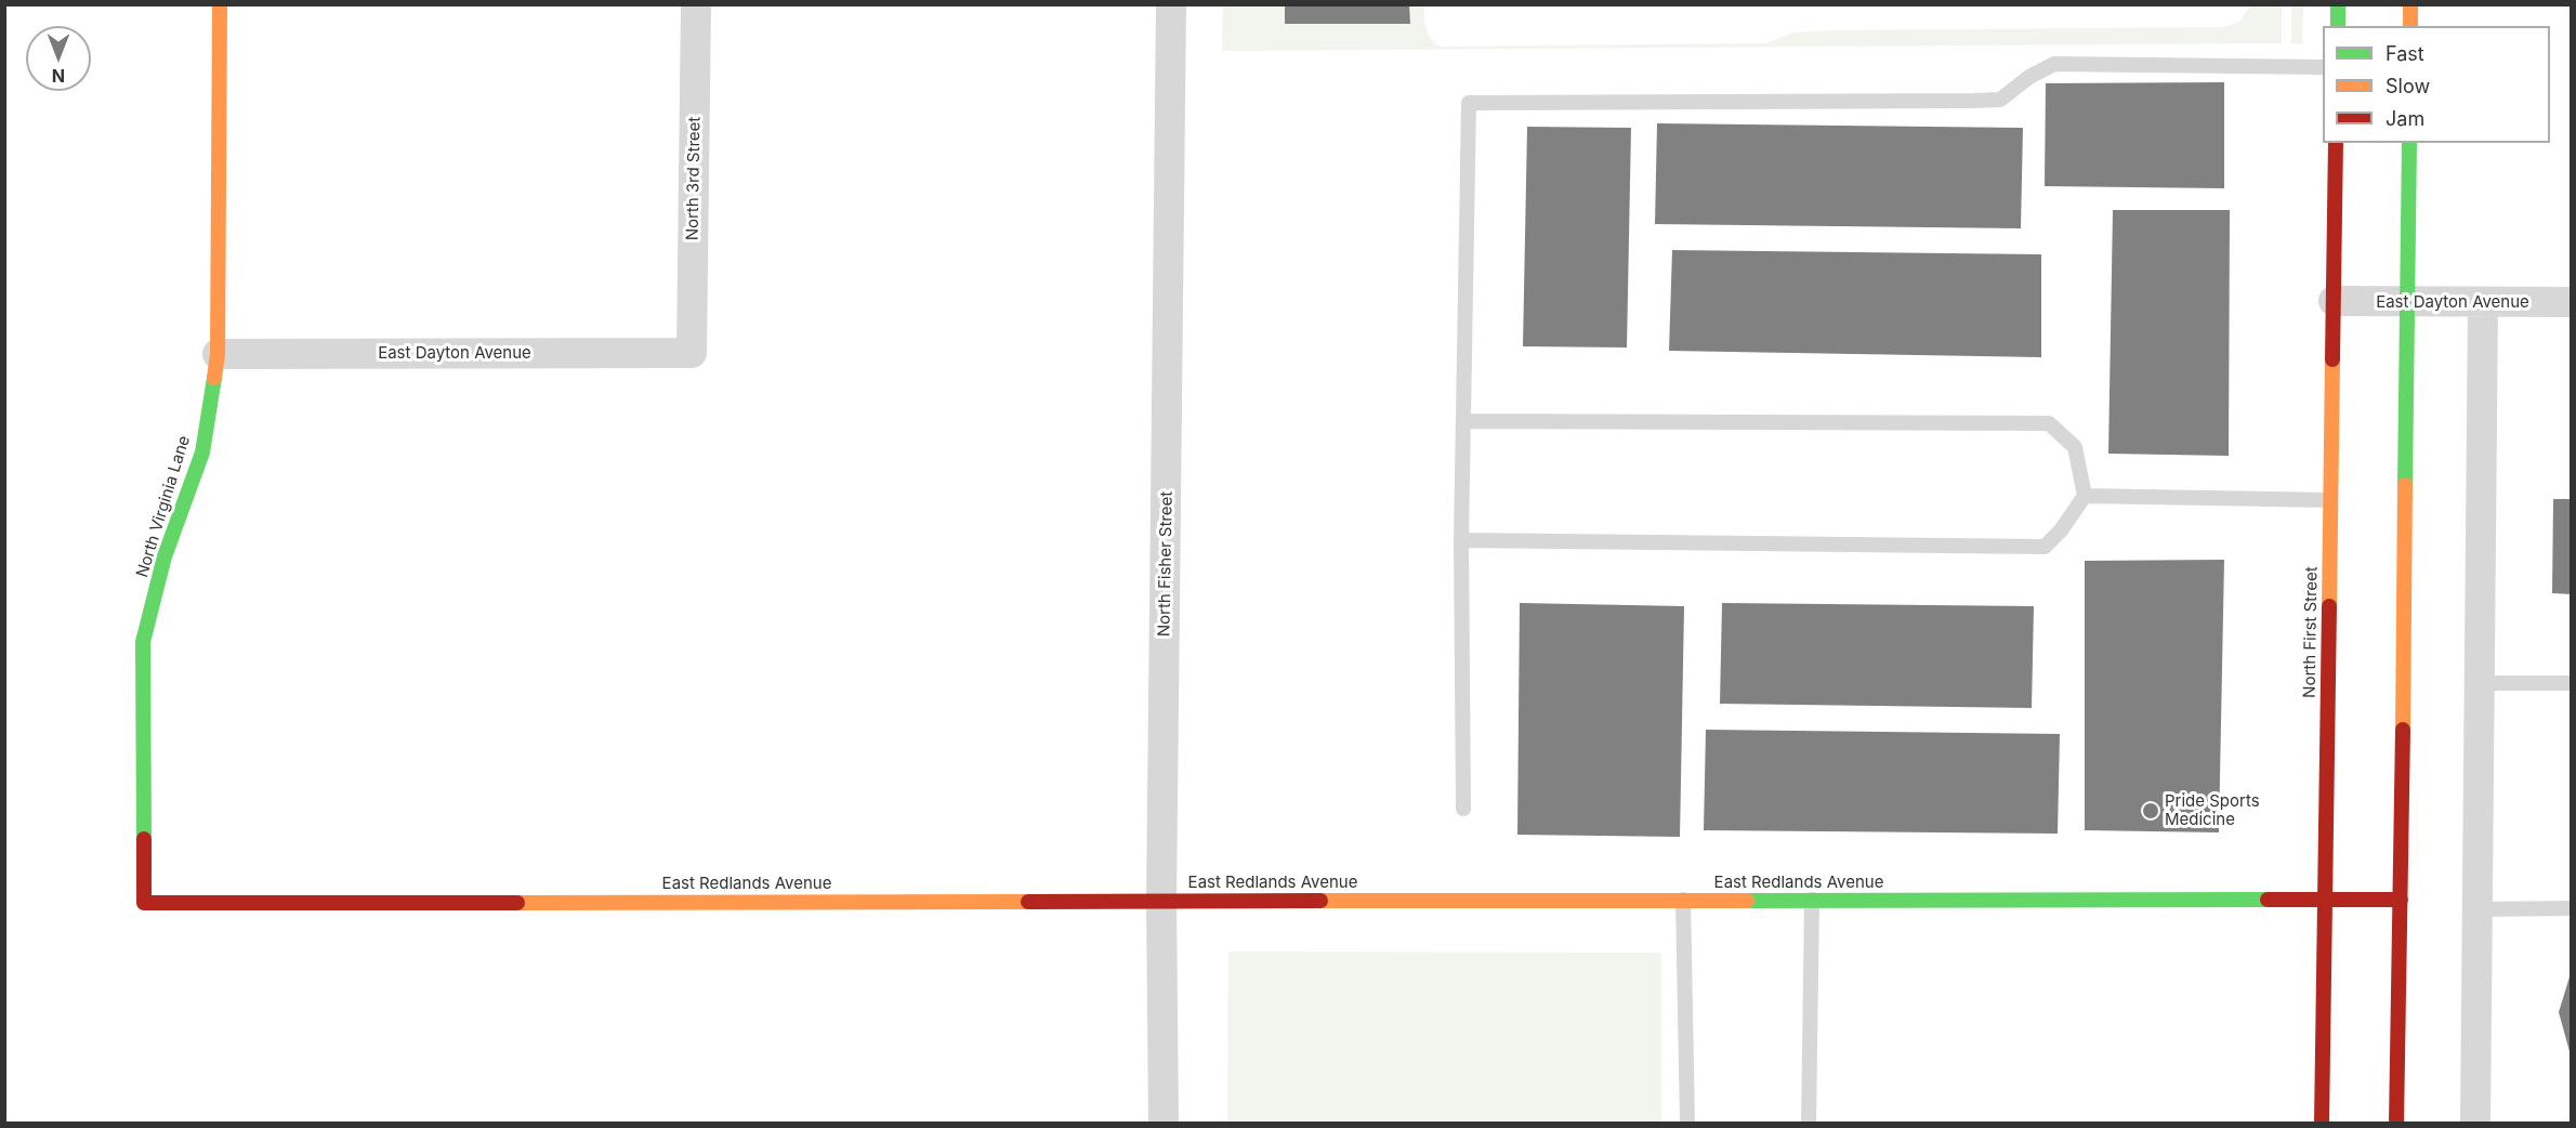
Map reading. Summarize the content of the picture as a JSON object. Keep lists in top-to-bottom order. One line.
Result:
{"streets":{"street":["North 3rd Street","East Dayton Avenue","North Virginia Lane","North Fisher Street","North First Street","East Redlands Avenue"]},"crossings":[["North 3rd Street","East Dayton Avenue"],["East Dayton Avenue","North Virginia Lane"],["East Dayton Avenue","North First Street"],["North Virginia Lane","East Redlands Avenue"],["North Fisher Street","East Redlands Avenue"],["North First Street","East Redlands Avenue"]],"places":["Pride Sports Medicine"],"legend":["Fast","Slow","Jam"],"north":"bottom"}
